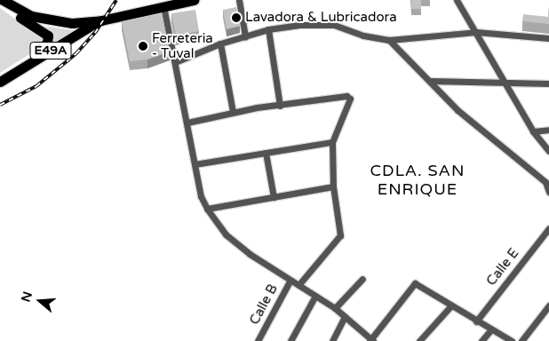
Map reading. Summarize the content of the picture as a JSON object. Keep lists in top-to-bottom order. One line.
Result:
{"streets":{"main road":["E49A"],"street":["Calle E","Calle B"]},"districts":["CDLA. SAN ENRIQUE"],"places":["Lavadora & Lubricadora","Ferreteria - Tuval"],"north":"left"}
